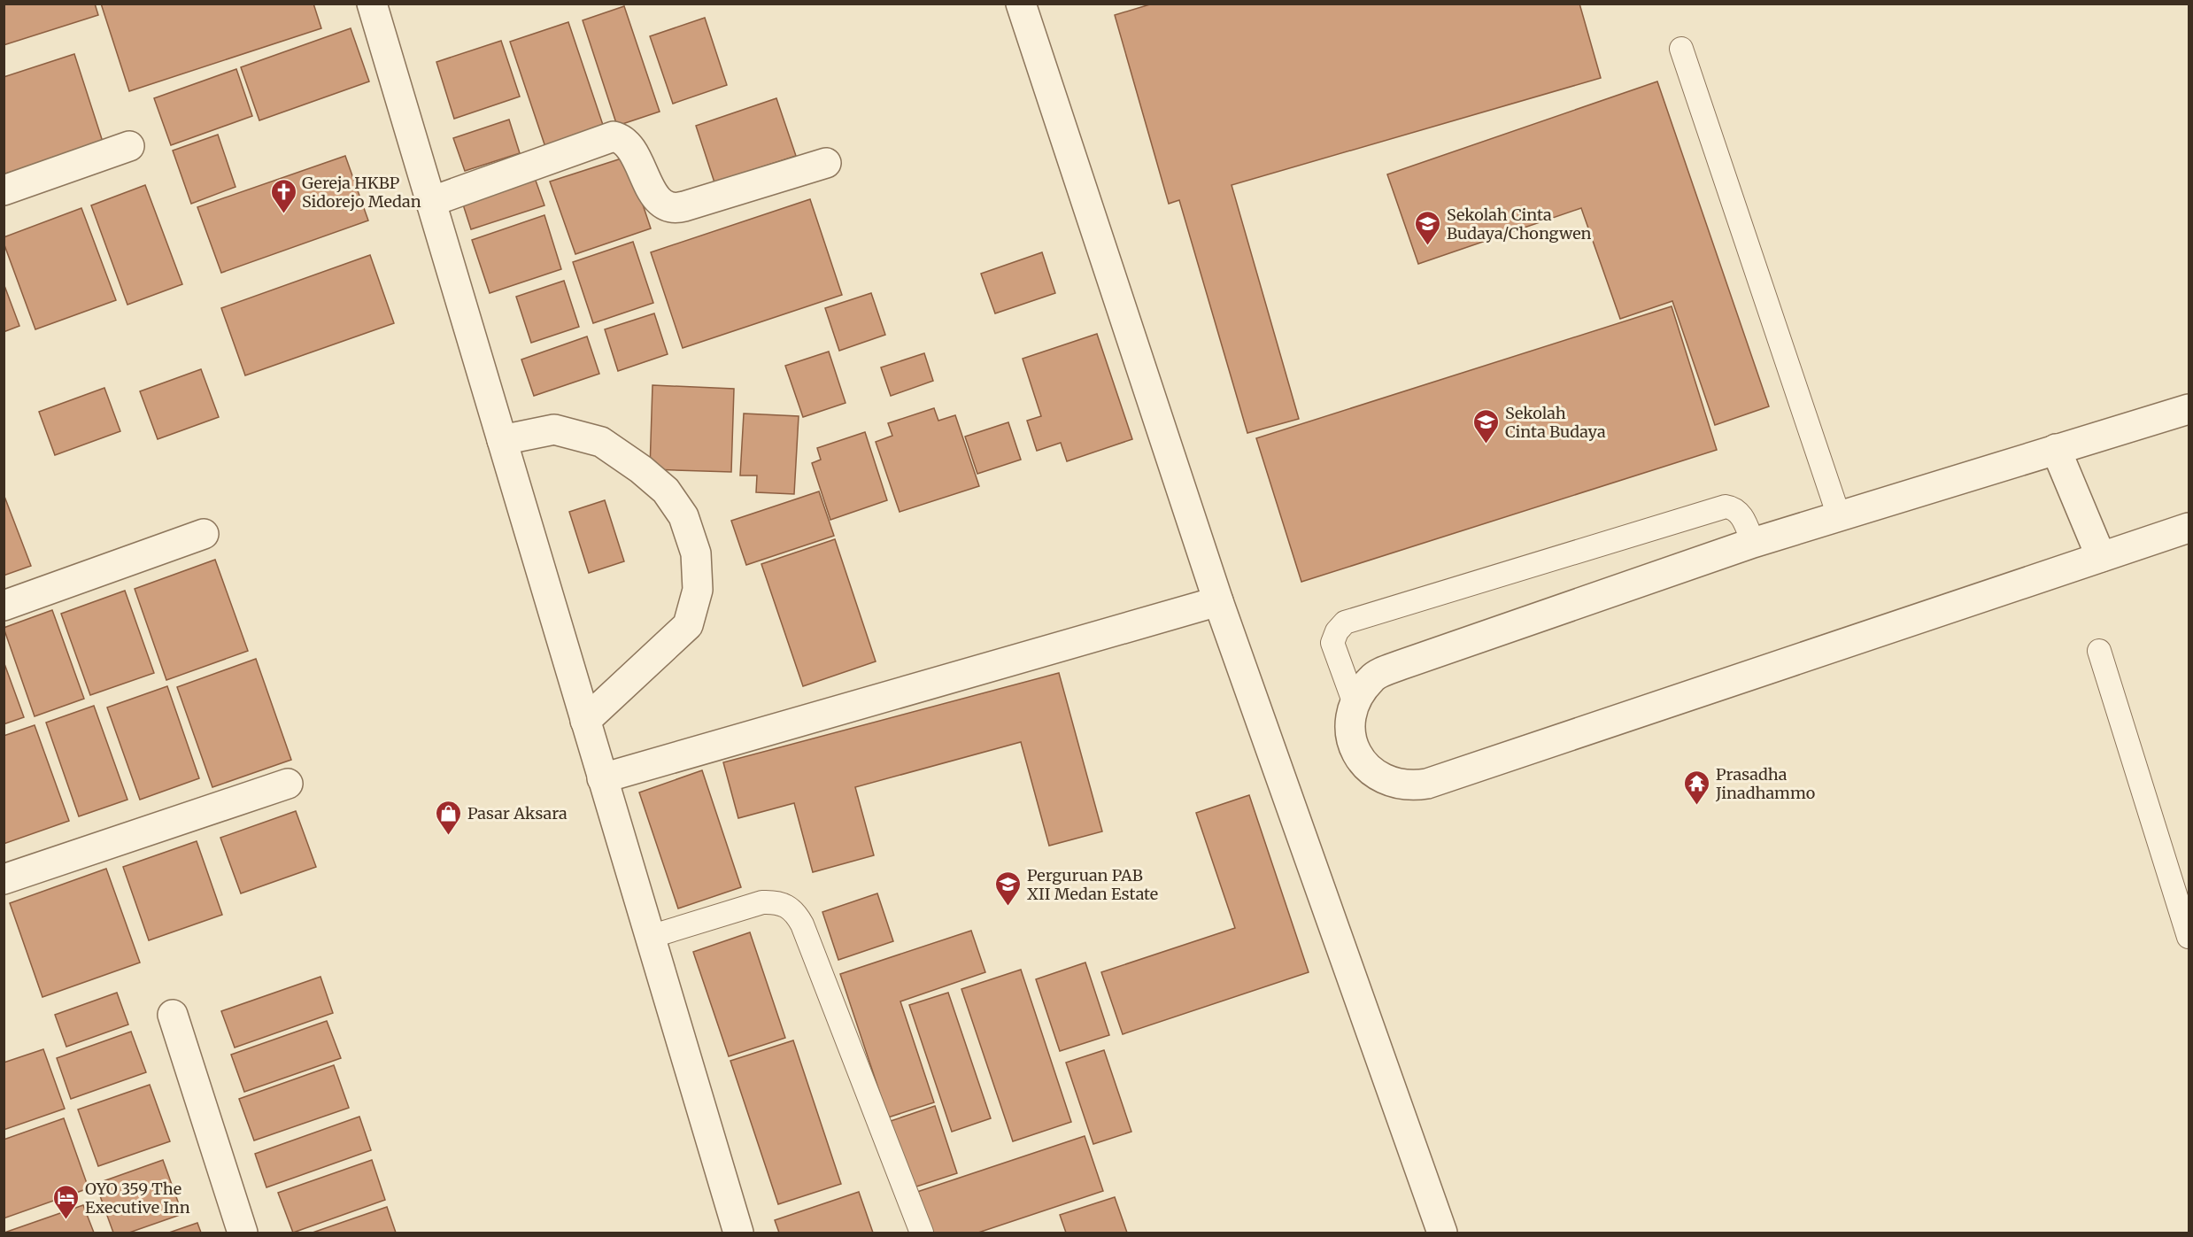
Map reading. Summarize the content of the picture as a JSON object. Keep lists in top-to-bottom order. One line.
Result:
{"places":{"church":["Gereja HKBP Sidorejo Medan"],"school or university":["Sekolah Cinta Budaya/Chongwen","Sekolah Cinta Budaya","Perguruan PAB XII Medan Estate"],"temple":["Prasadha Jinadhammo"],"shop":["Pasar Aksara"],"hotel":["OYO 359 The Executive Inn"]}}
